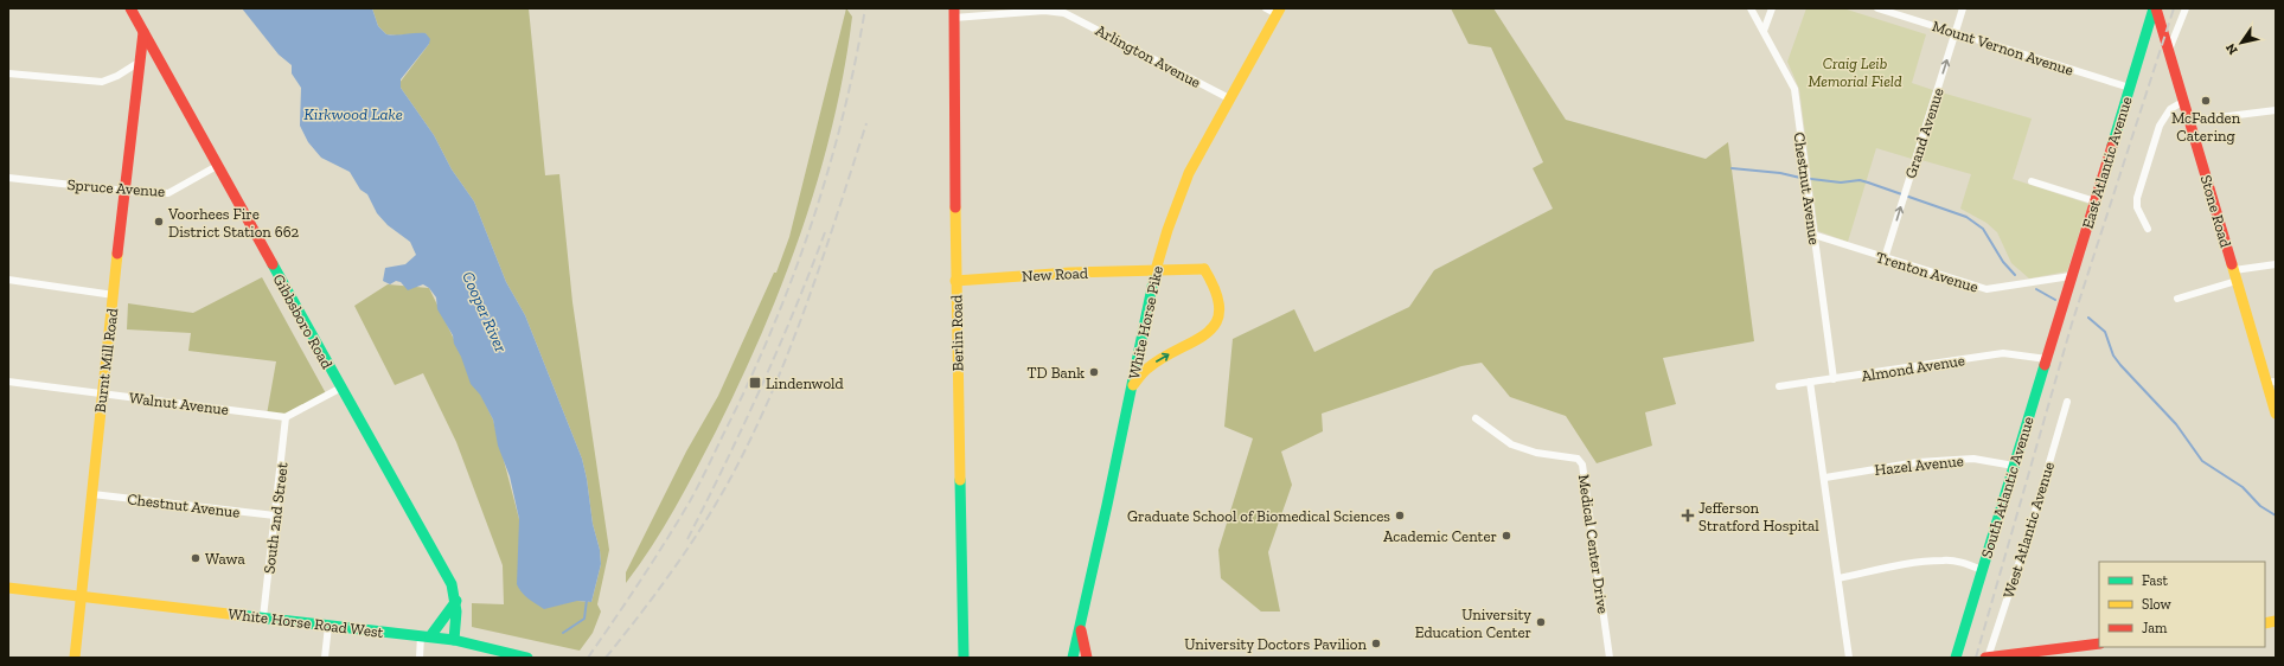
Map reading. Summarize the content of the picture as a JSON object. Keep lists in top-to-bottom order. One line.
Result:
{"streets":{"main road":["East Atlantic Avenue","Stone Road","New Road","Gibbsboro Road","White Horse Pike","Berlin Road","Burnt Mill Road","South Atlantic Avenue","White Horse Road West"],"street":["Mount Vernon Avenue","Arlington Avenue","Grand Avenue","Spruce Avenue","Chestnut Avenue","Trenton Avenue","Almond Avenue","Walnut Avenue","Hazel Avenue","South 2nd Street","West Atlantic Avenue","Medical Center Drive"]},"crossings":[["Mount Vernon Avenue","Grand Avenue"],["Mount Vernon Avenue","East Atlantic Avenue"],["Arlington Avenue","White Horse Pike"],["Arlington Avenue","Berlin Road"],["Grand Avenue","Trenton Avenue"],["East Atlantic Avenue","Stone Road"],["East Atlantic Avenue","Trenton Avenue"],["East Atlantic Avenue","South Atlantic Avenue"],["Spruce Avenue","Gibbsboro Road"],["Spruce Avenue","Burnt Mill Road"],["Chestnut Avenue","Trenton Avenue"],["Chestnut Avenue","Burnt Mill Road"],["Chestnut Avenue","Almond Avenue"],["Chestnut Avenue","South 2nd Street"],["New Road","White Horse Pike"],["New Road","Berlin Road"],["Gibbsboro Road","Burnt Mill Road"],["Gibbsboro Road","White Horse Road West"],["Burnt Mill Road","Walnut Avenue"],["Burnt Mill Road","White Horse Road West"],["Almond Avenue","South Atlantic Avenue"],["Walnut Avenue","South 2nd Street"],["Hazel Avenue","South Atlantic Avenue"],["South 2nd Street","White Horse Road West"]],"one_way":["Grand Avenue"],"water":["Kirkwood Lake","Cooper River"],"parks":["Craig Leib Memorial Field"],"places":{"other":["McFadden Catering","Voorhees Fire District Station 662","TD Bank","Graduate School of Biomedical Sciences","Academic Center","Wawa","University Education Center","University Doctors Pavilion"],"transit":["Lindenwold"],"health":["Jefferson Stratford Hospital"]},"legend":["Fast","Slow","Jam"],"north":"bottom left"}
